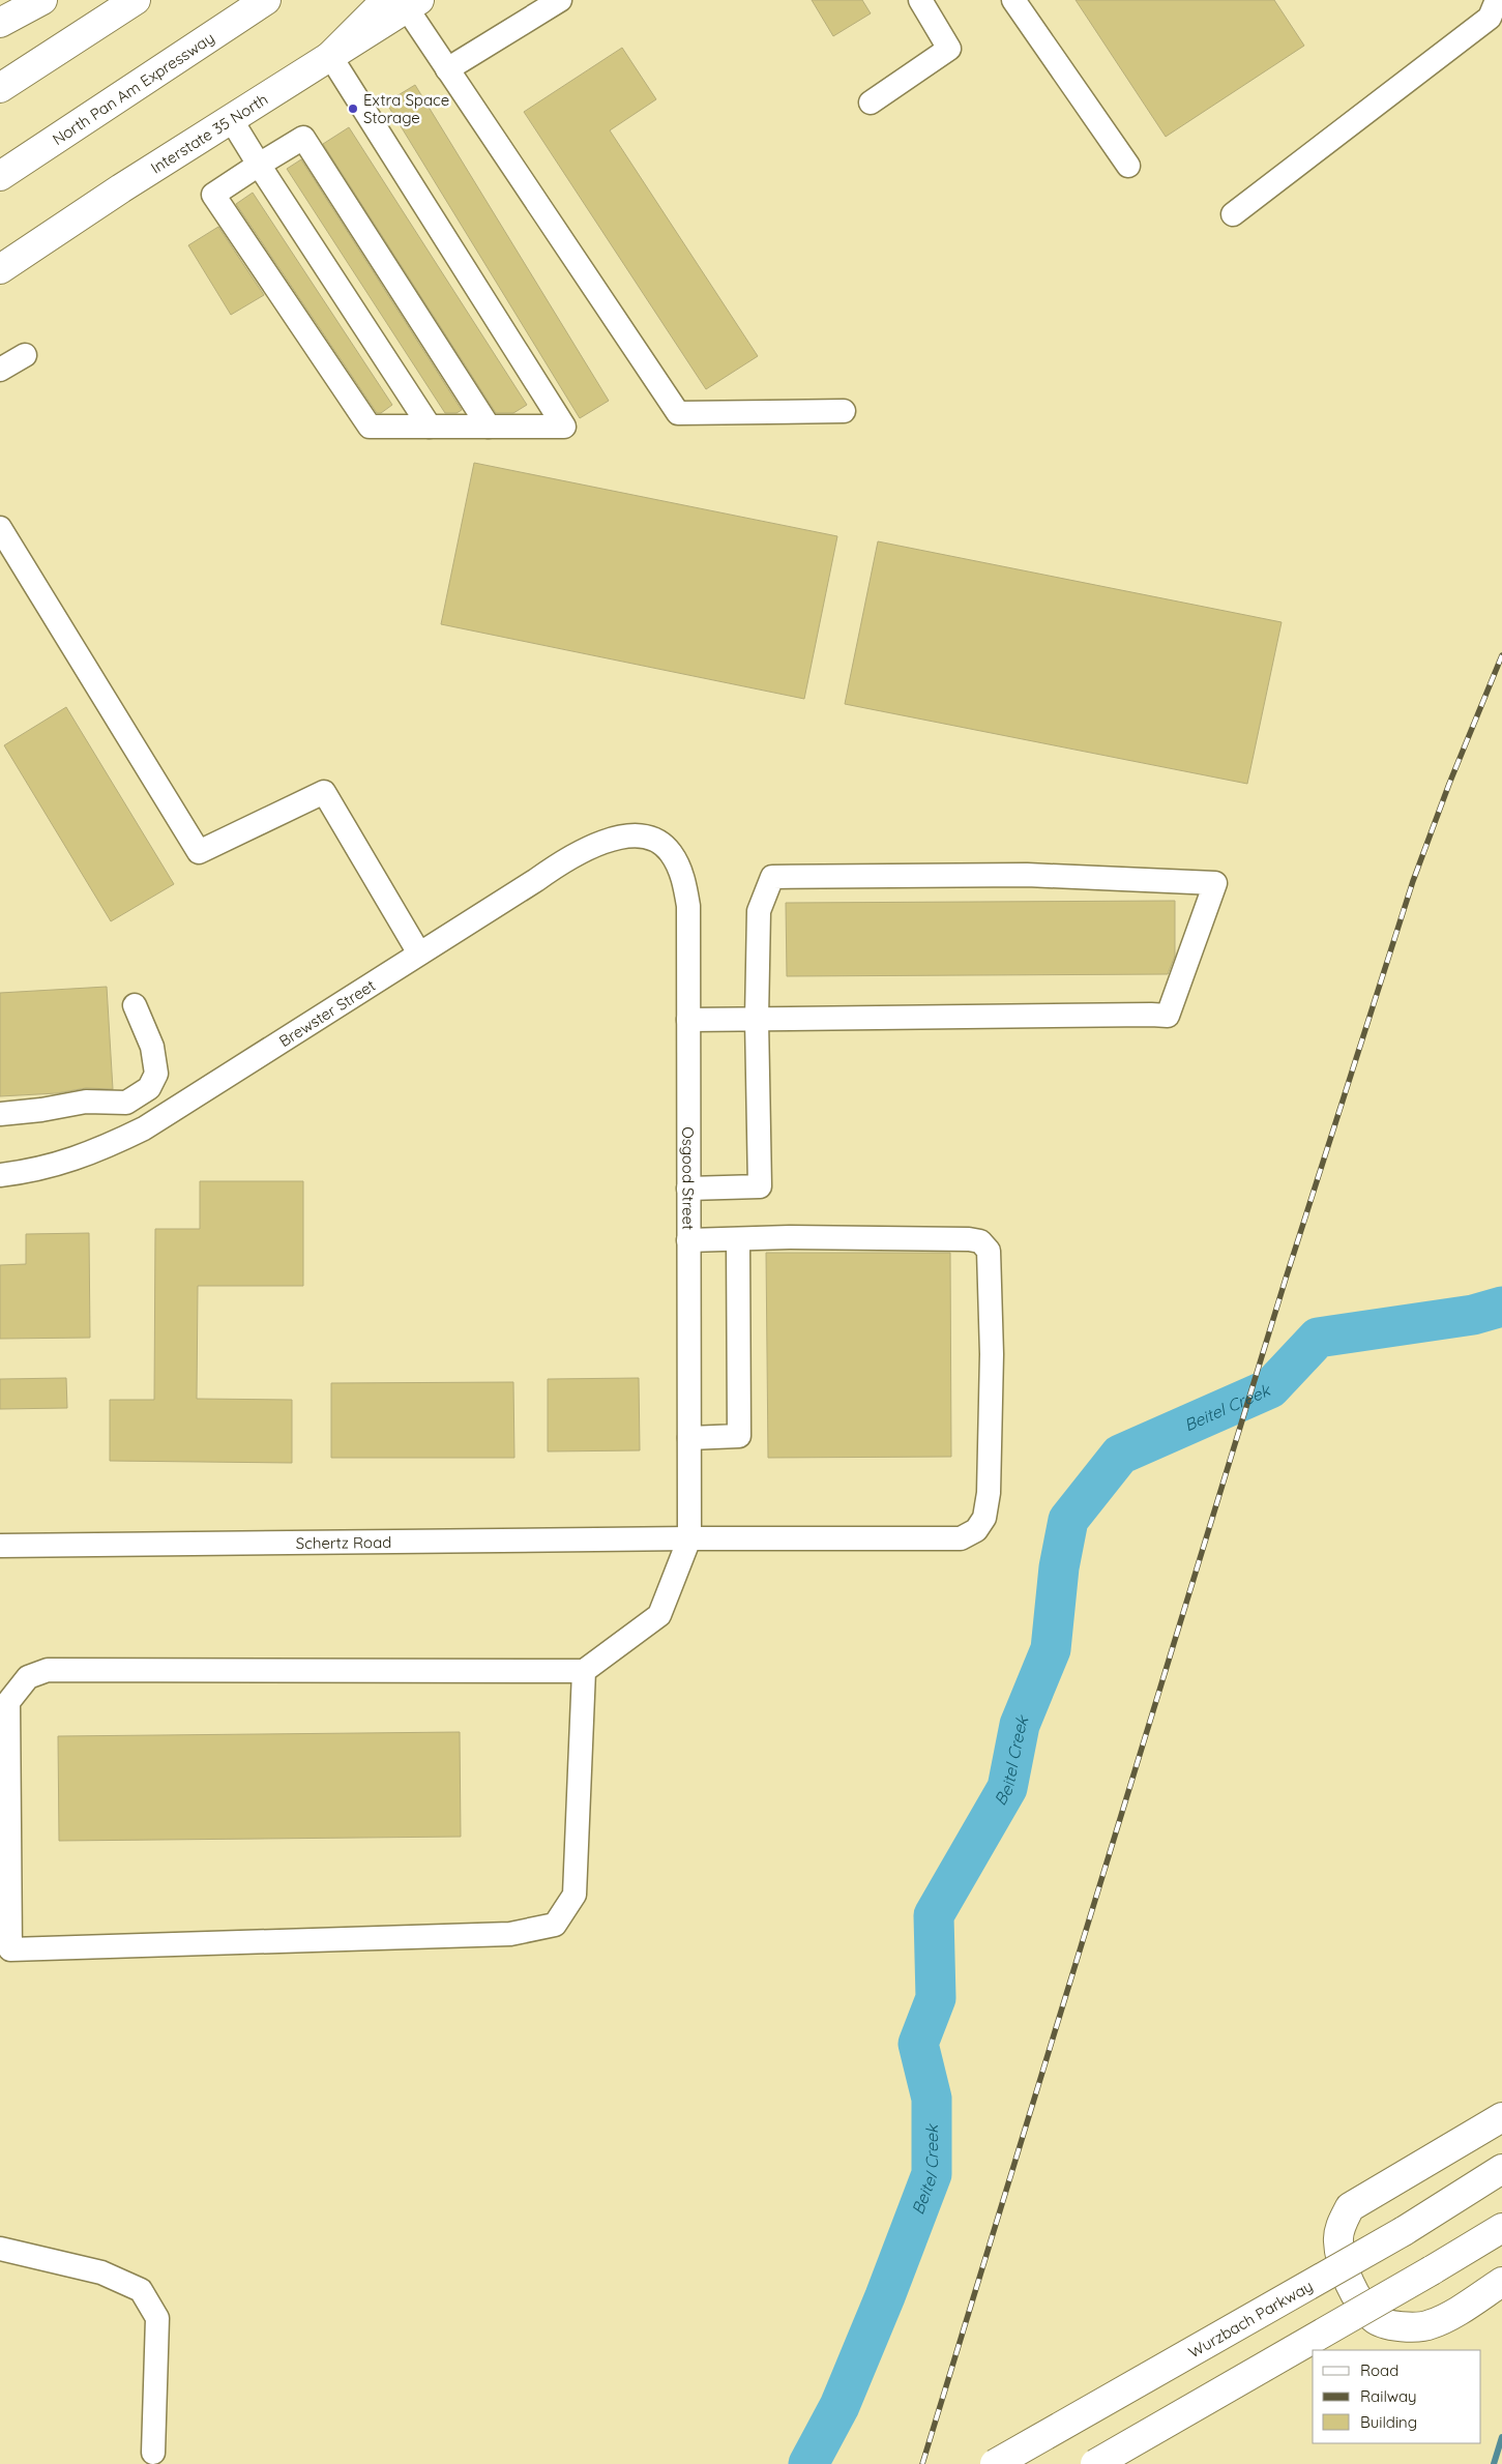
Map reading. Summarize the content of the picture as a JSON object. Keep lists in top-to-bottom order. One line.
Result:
{"streets":{"main road":["North Pan Am Expressway","Interstate 35 North","Wurzbach Parkway"],"street":["Brewster Street","Osgood Street","Schertz Road"]},"crossings":[["Brewster Street","Osgood Street"],["Osgood Street","Schertz Road"]],"water":["Beitel Creek"],"places":["Extra Space Storage"],"legend":["Road","Railway","Building"]}
